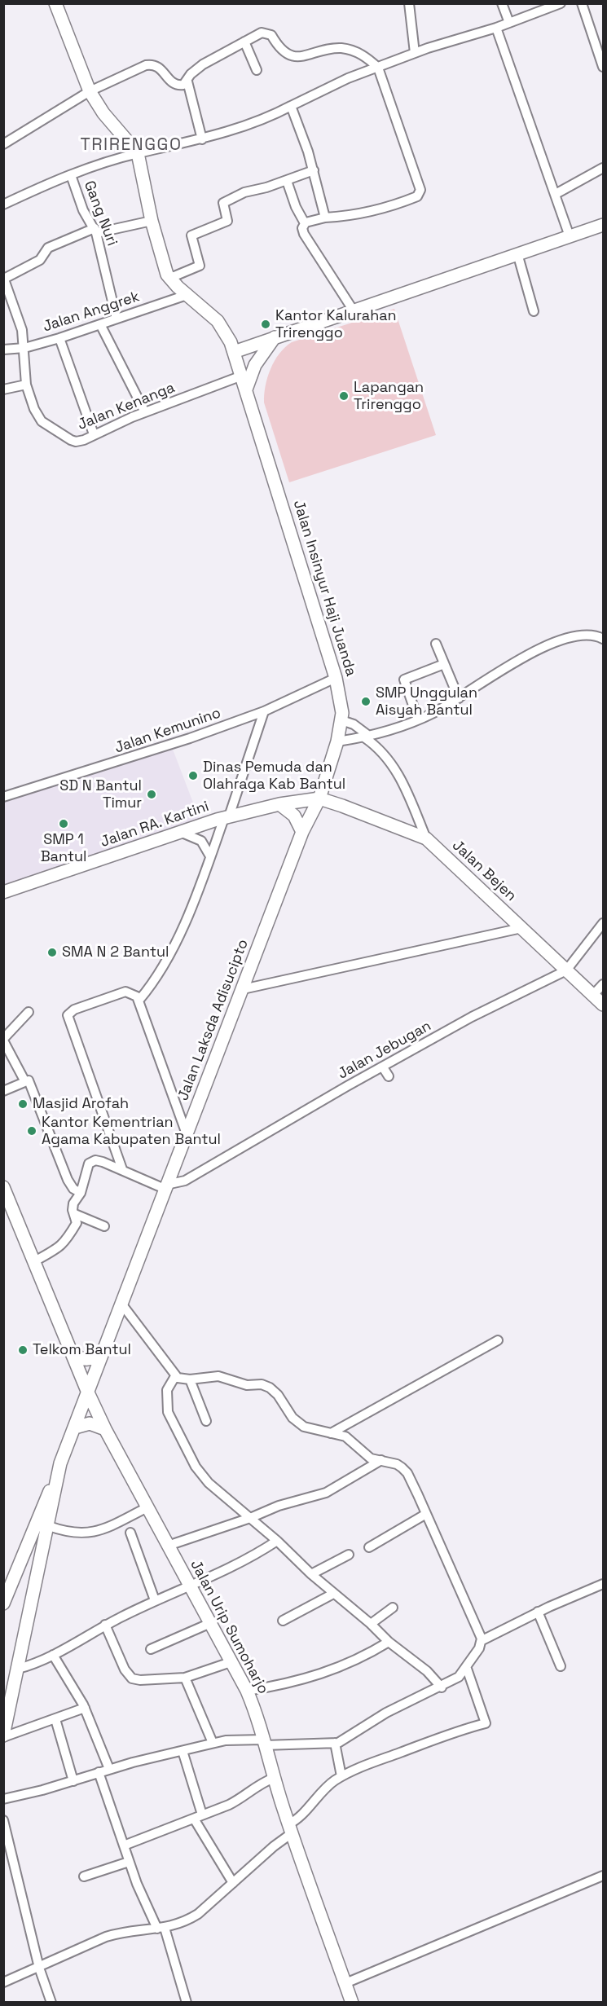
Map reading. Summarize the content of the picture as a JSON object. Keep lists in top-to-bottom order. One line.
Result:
{"streets":{"main road":["Jalan Insinyur Haji Juanda","Jalan RA. Kartini","Jalan Bejen","Jalan Laksda Adisucipto","Jalan Urip Sumoharjo"],"street":["Gang Nuri","Jalan Anggrek","Jalan Kenanga","Jalan Kemunino","Jalan Jebugan"]},"crossings":[["Gang Nuri","Jalan Anggrek"],["Jalan Anggrek","Jalan Kenanga"],["Jalan Anggrek","Jalan Insinyur Haji Juanda"],["Jalan Kenanga","Jalan Insinyur Haji Juanda"],["Jalan Insinyur Haji Juanda","Jalan Kemunino"],["Jalan Insinyur Haji Juanda","Jalan RA. Kartini"],["Jalan Insinyur Haji Juanda","Jalan Bejen"],["Jalan Insinyur Haji Juanda","Jalan Laksda Adisucipto"],["Jalan RA. Kartini","Jalan Bejen"],["Jalan RA. Kartini","Jalan Laksda Adisucipto"],["Jalan Bejen","Jalan Laksda Adisucipto"],["Jalan Bejen","Jalan Jebugan"],["Jalan Laksda Adisucipto","Jalan Jebugan"],["Jalan Laksda Adisucipto","Jalan Urip Sumoharjo"]],"districts":["TRIRENGGO"],"places":["Kantor Kalurahan Trirenggo","Lapangan Trirenggo","SMP Unggulan Aisyah Bantul","Dinas Pemuda dan Olahraga Kab Bantul","SD N Bantul Timur","SMP 1 Bantul","SMA N 2 Bantul","Masjid Arofah","Kantor Kementrian Agama Kabupaten Bantul","Telkom Bantul"]}
